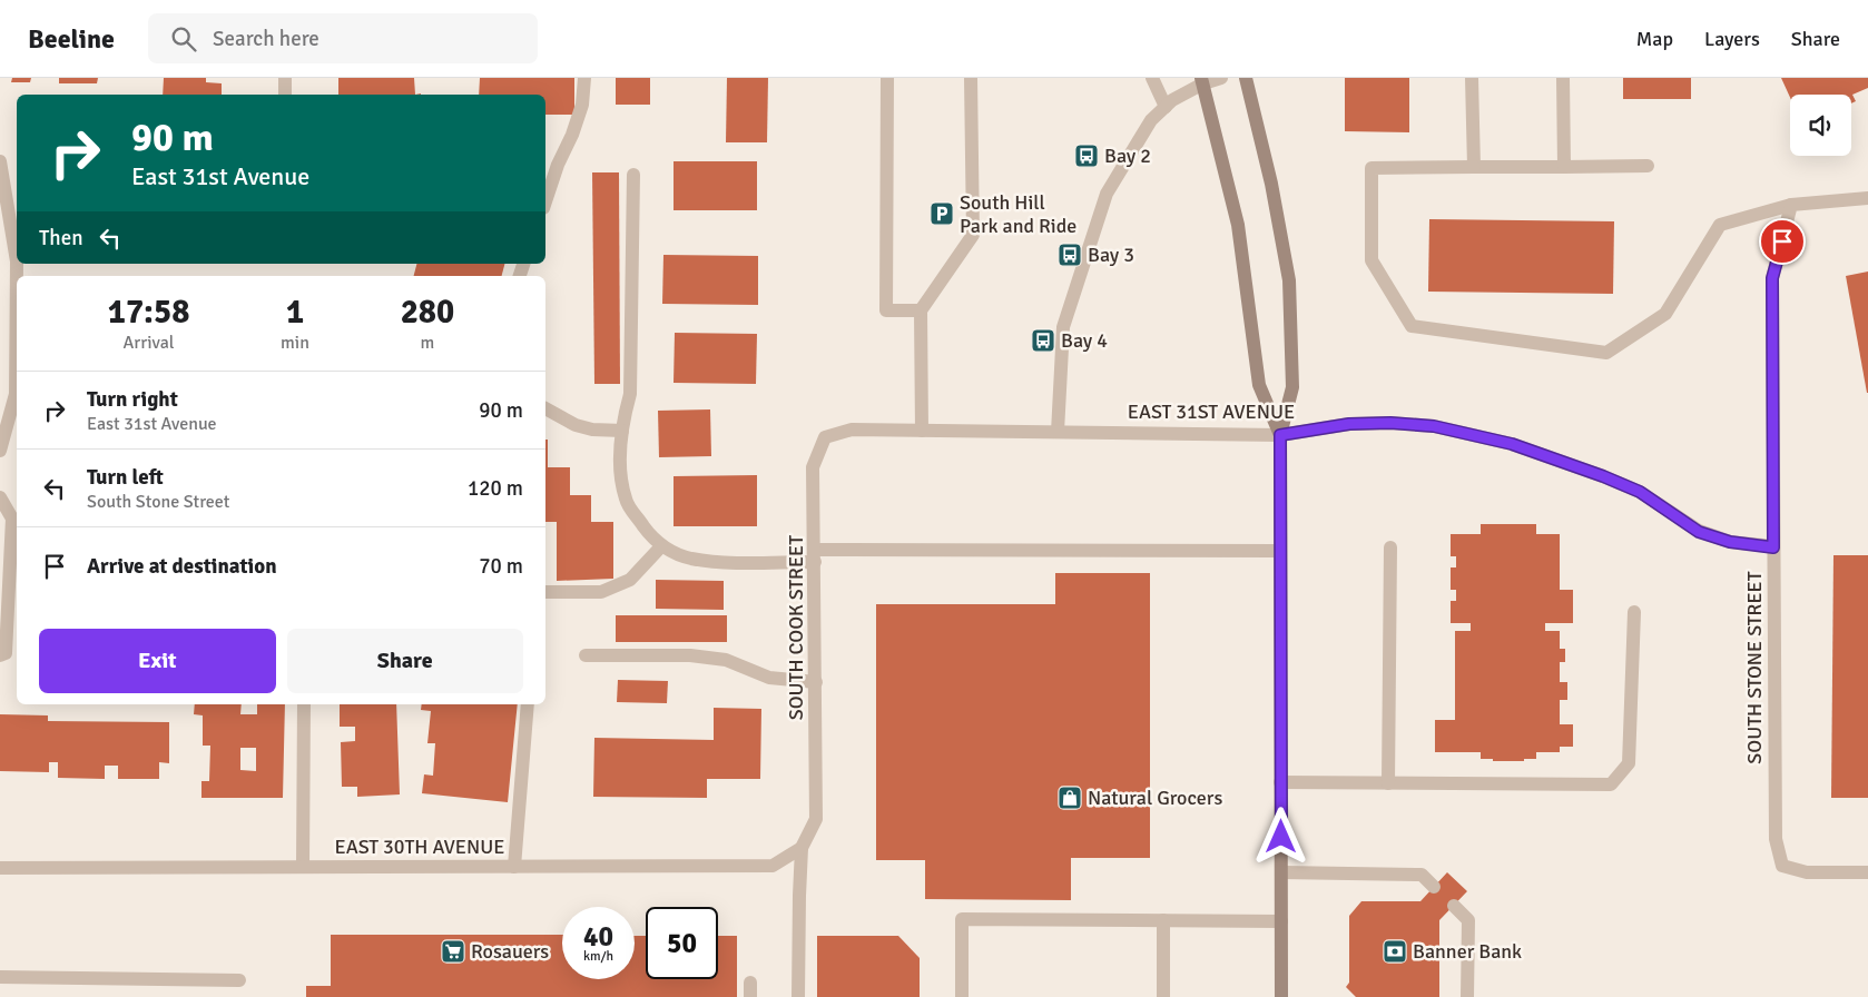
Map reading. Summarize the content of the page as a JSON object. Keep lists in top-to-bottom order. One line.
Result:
{"streets":{"street":["EAST 31ST AVENUE","SOUTH COOK STREET","SOUTH STONE STREET","EAST 30TH AVENUE"]},"crossings":[["EAST 31ST AVENUE","SOUTH COOK STREET"],["EAST 31ST AVENUE","SOUTH STONE STREET"],["SOUTH COOK STREET","EAST 30TH AVENUE"]],"places":{"bus stop":["Bay 2","Bay 3","Bay 4"],"parking":["South Hill Park and Ride"],"shop":["Natural Grocers"],"supermarket":["Rosauers"],"bank":["Banner Bank"]},"page":{"header":"Beeline","search":"Search here","nav":["Map","Layers","Share"],"turn":["90 m","East 31st Avenue"],"then":"Then","eta":["17:58","Arrival","1","min","280","m"],"list":[{"name":"Turn right","note":"East 31st Avenue","value":"90 m"},{"name":"Turn left","note":"South Stone Street","value":"120 m"},{"name":"Arrive at destination","value":"70 m"}],"buttons":["Exit","Share"],"speed":"40 km/h","limit":"50"}}
